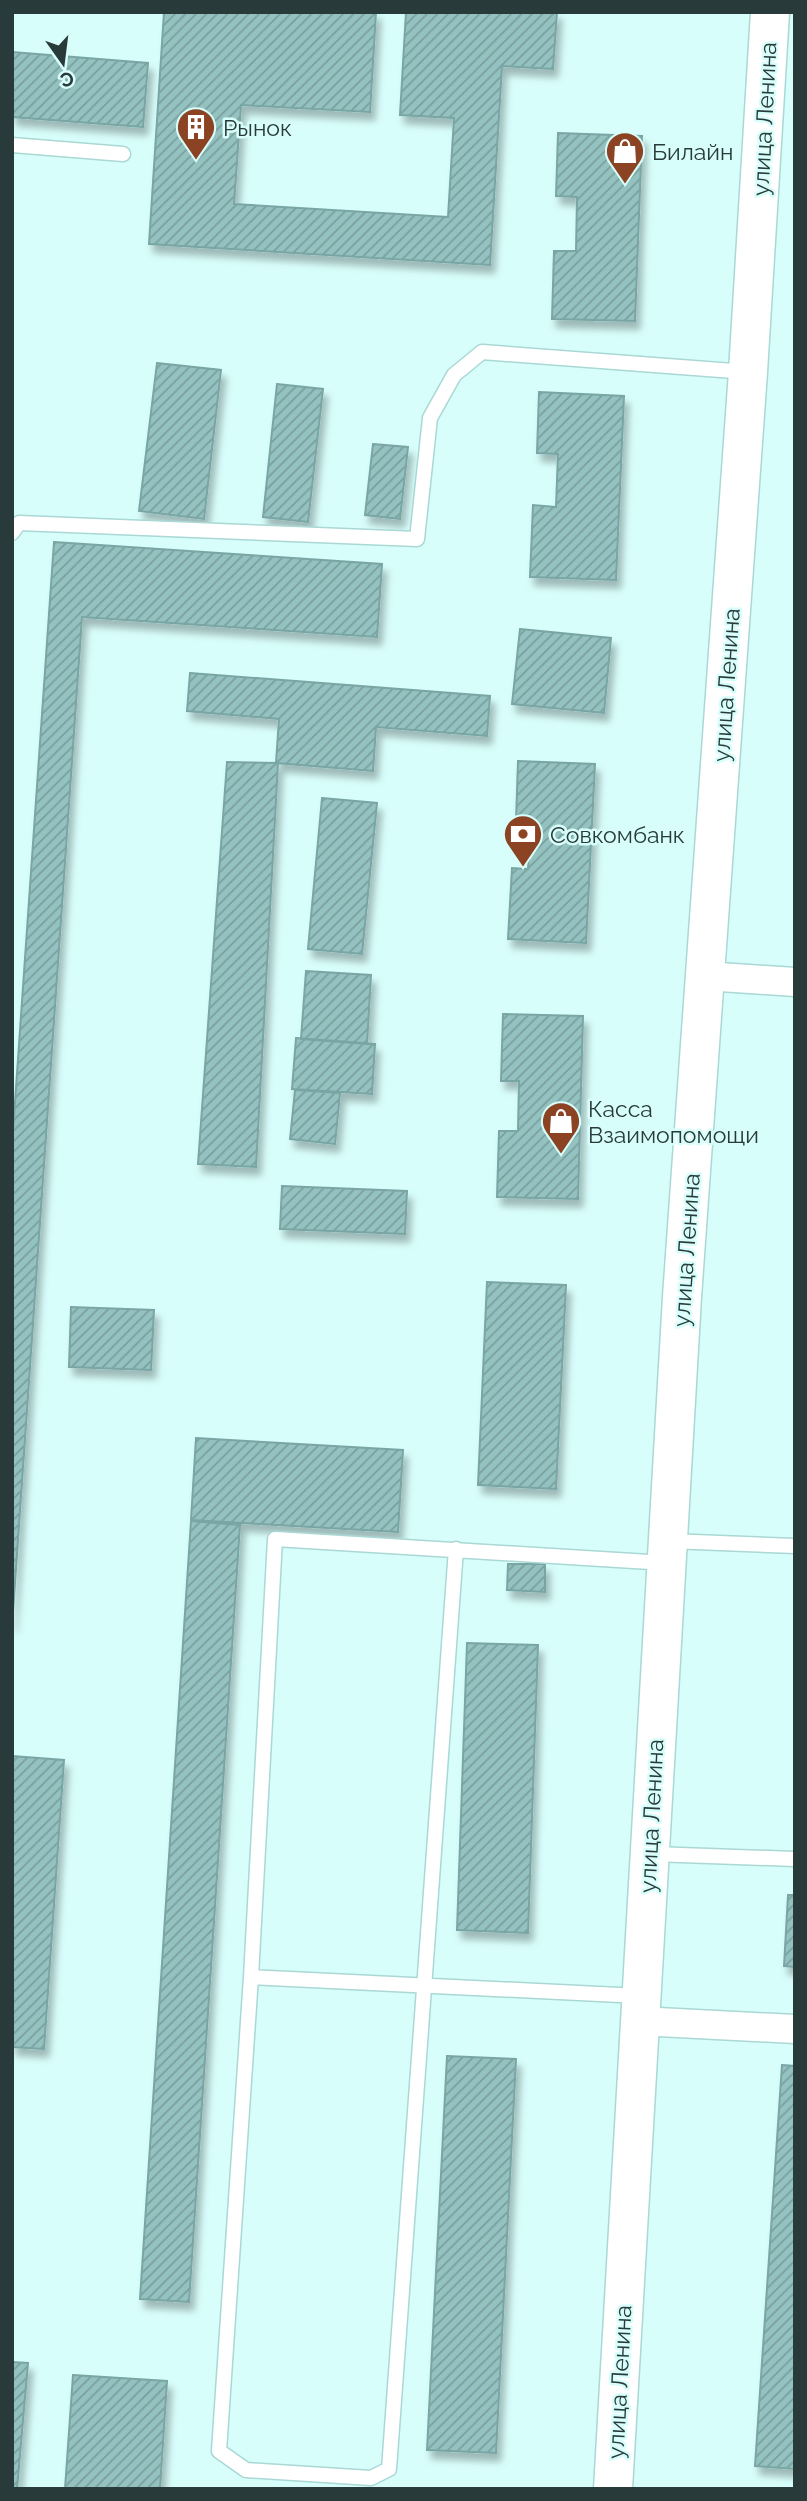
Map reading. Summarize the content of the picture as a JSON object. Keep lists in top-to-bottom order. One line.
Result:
{"streets":{"street":["улица Ленина"]},"places":{"building":["Рынок"],"shop":["Билайн","Касса Взаимопомощи"],"bank":["Совкомбанк"]},"north":"bottom"}
